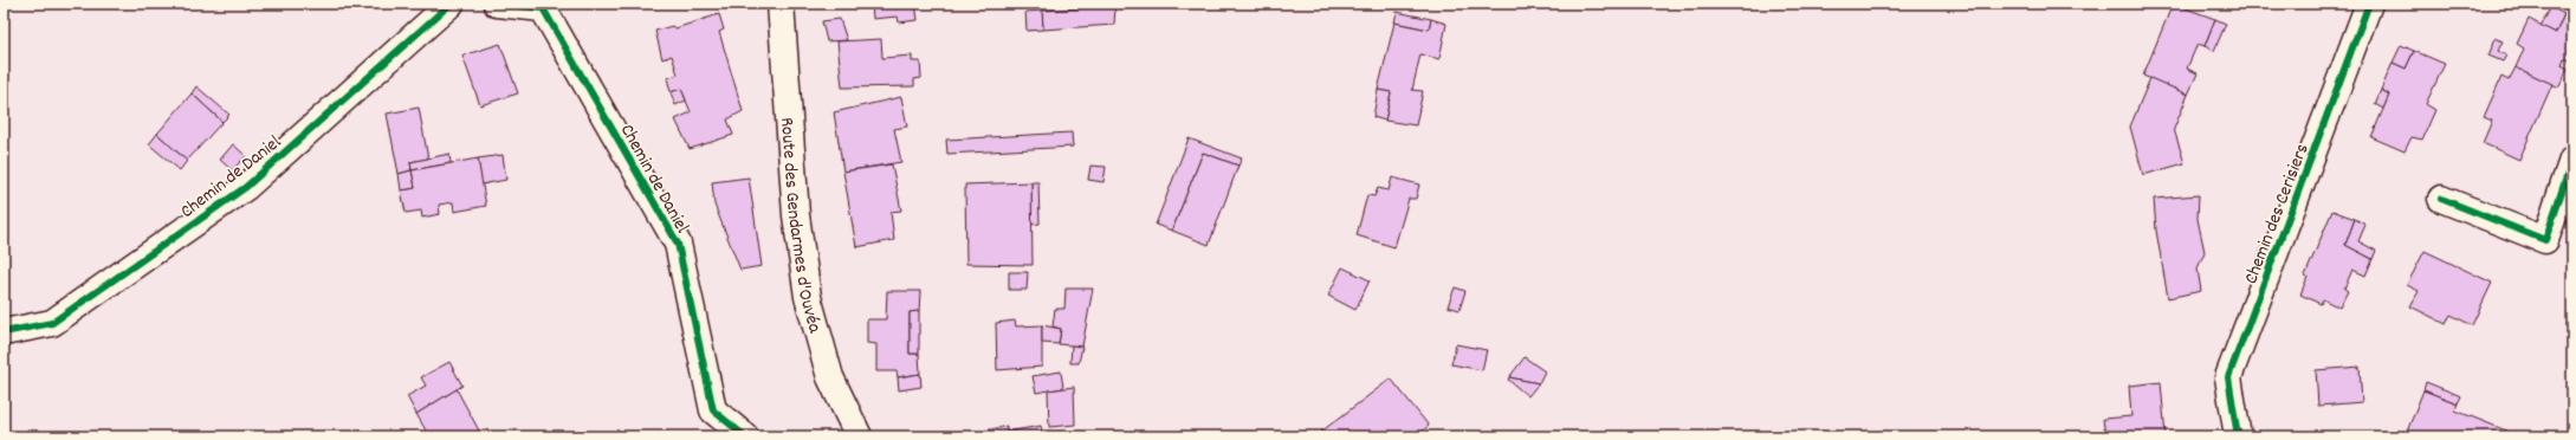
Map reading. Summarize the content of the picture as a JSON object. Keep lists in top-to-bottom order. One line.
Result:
{"streets":{"street":["Chemin de Daniel","Chemin des Cerisiers","Route des Gendarmes d'Ouvéa"]}}
